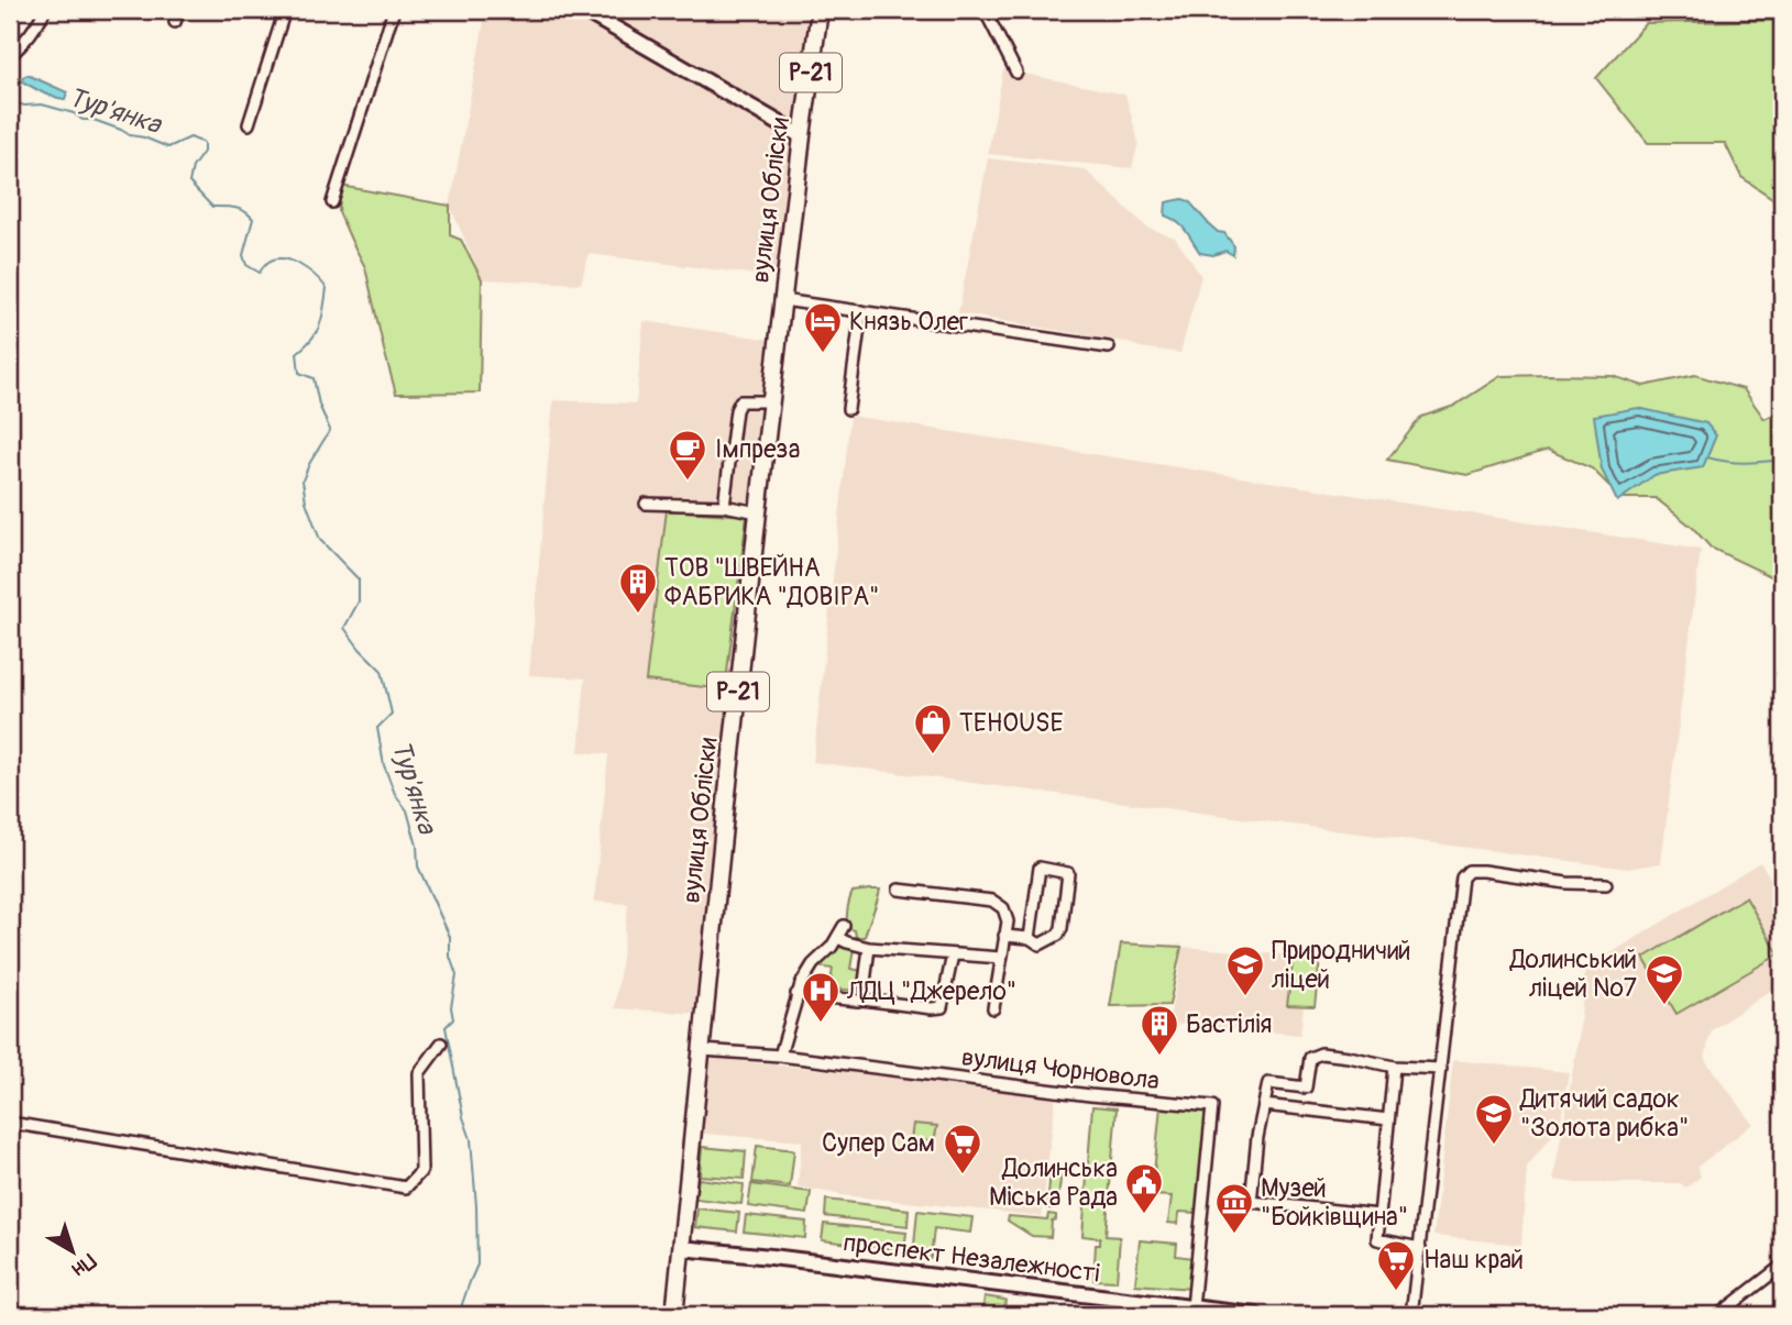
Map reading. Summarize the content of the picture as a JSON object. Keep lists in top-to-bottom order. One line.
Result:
{"streets":{"main road":["Р-21","вулиця Обліски","проспект Незалежності"],"street":["вулиця Чорновола"]},"crossings":[["вулиця Обліски","вулиця Чорновола"],["вулиця Обліски","проспект Незалежності"],["вулиця Чорновола","проспект Незалежності"]],"water":["Тур'янка"],"places":{"hotel":["Князь Олег"],"cafe":["Імпреза"],"building":["ТОВ \"ШВЕЙНА ФАБРИКА \"ДОВІРА\"","Бастілія"],"shop":["TEHOUSE"],"school or university":["Природничий ліцей","Долинський ліцей №7","Дитячий садок \"Золота рибка\""],"hospital":["ЛДЦ \"Джерело\""],"supermarket":["Супер Сам","Наш край"],"public building":["Долинська Міська Рада"],"museum":["Музей \"Бойківщина\""]},"north":"bottom right"}
